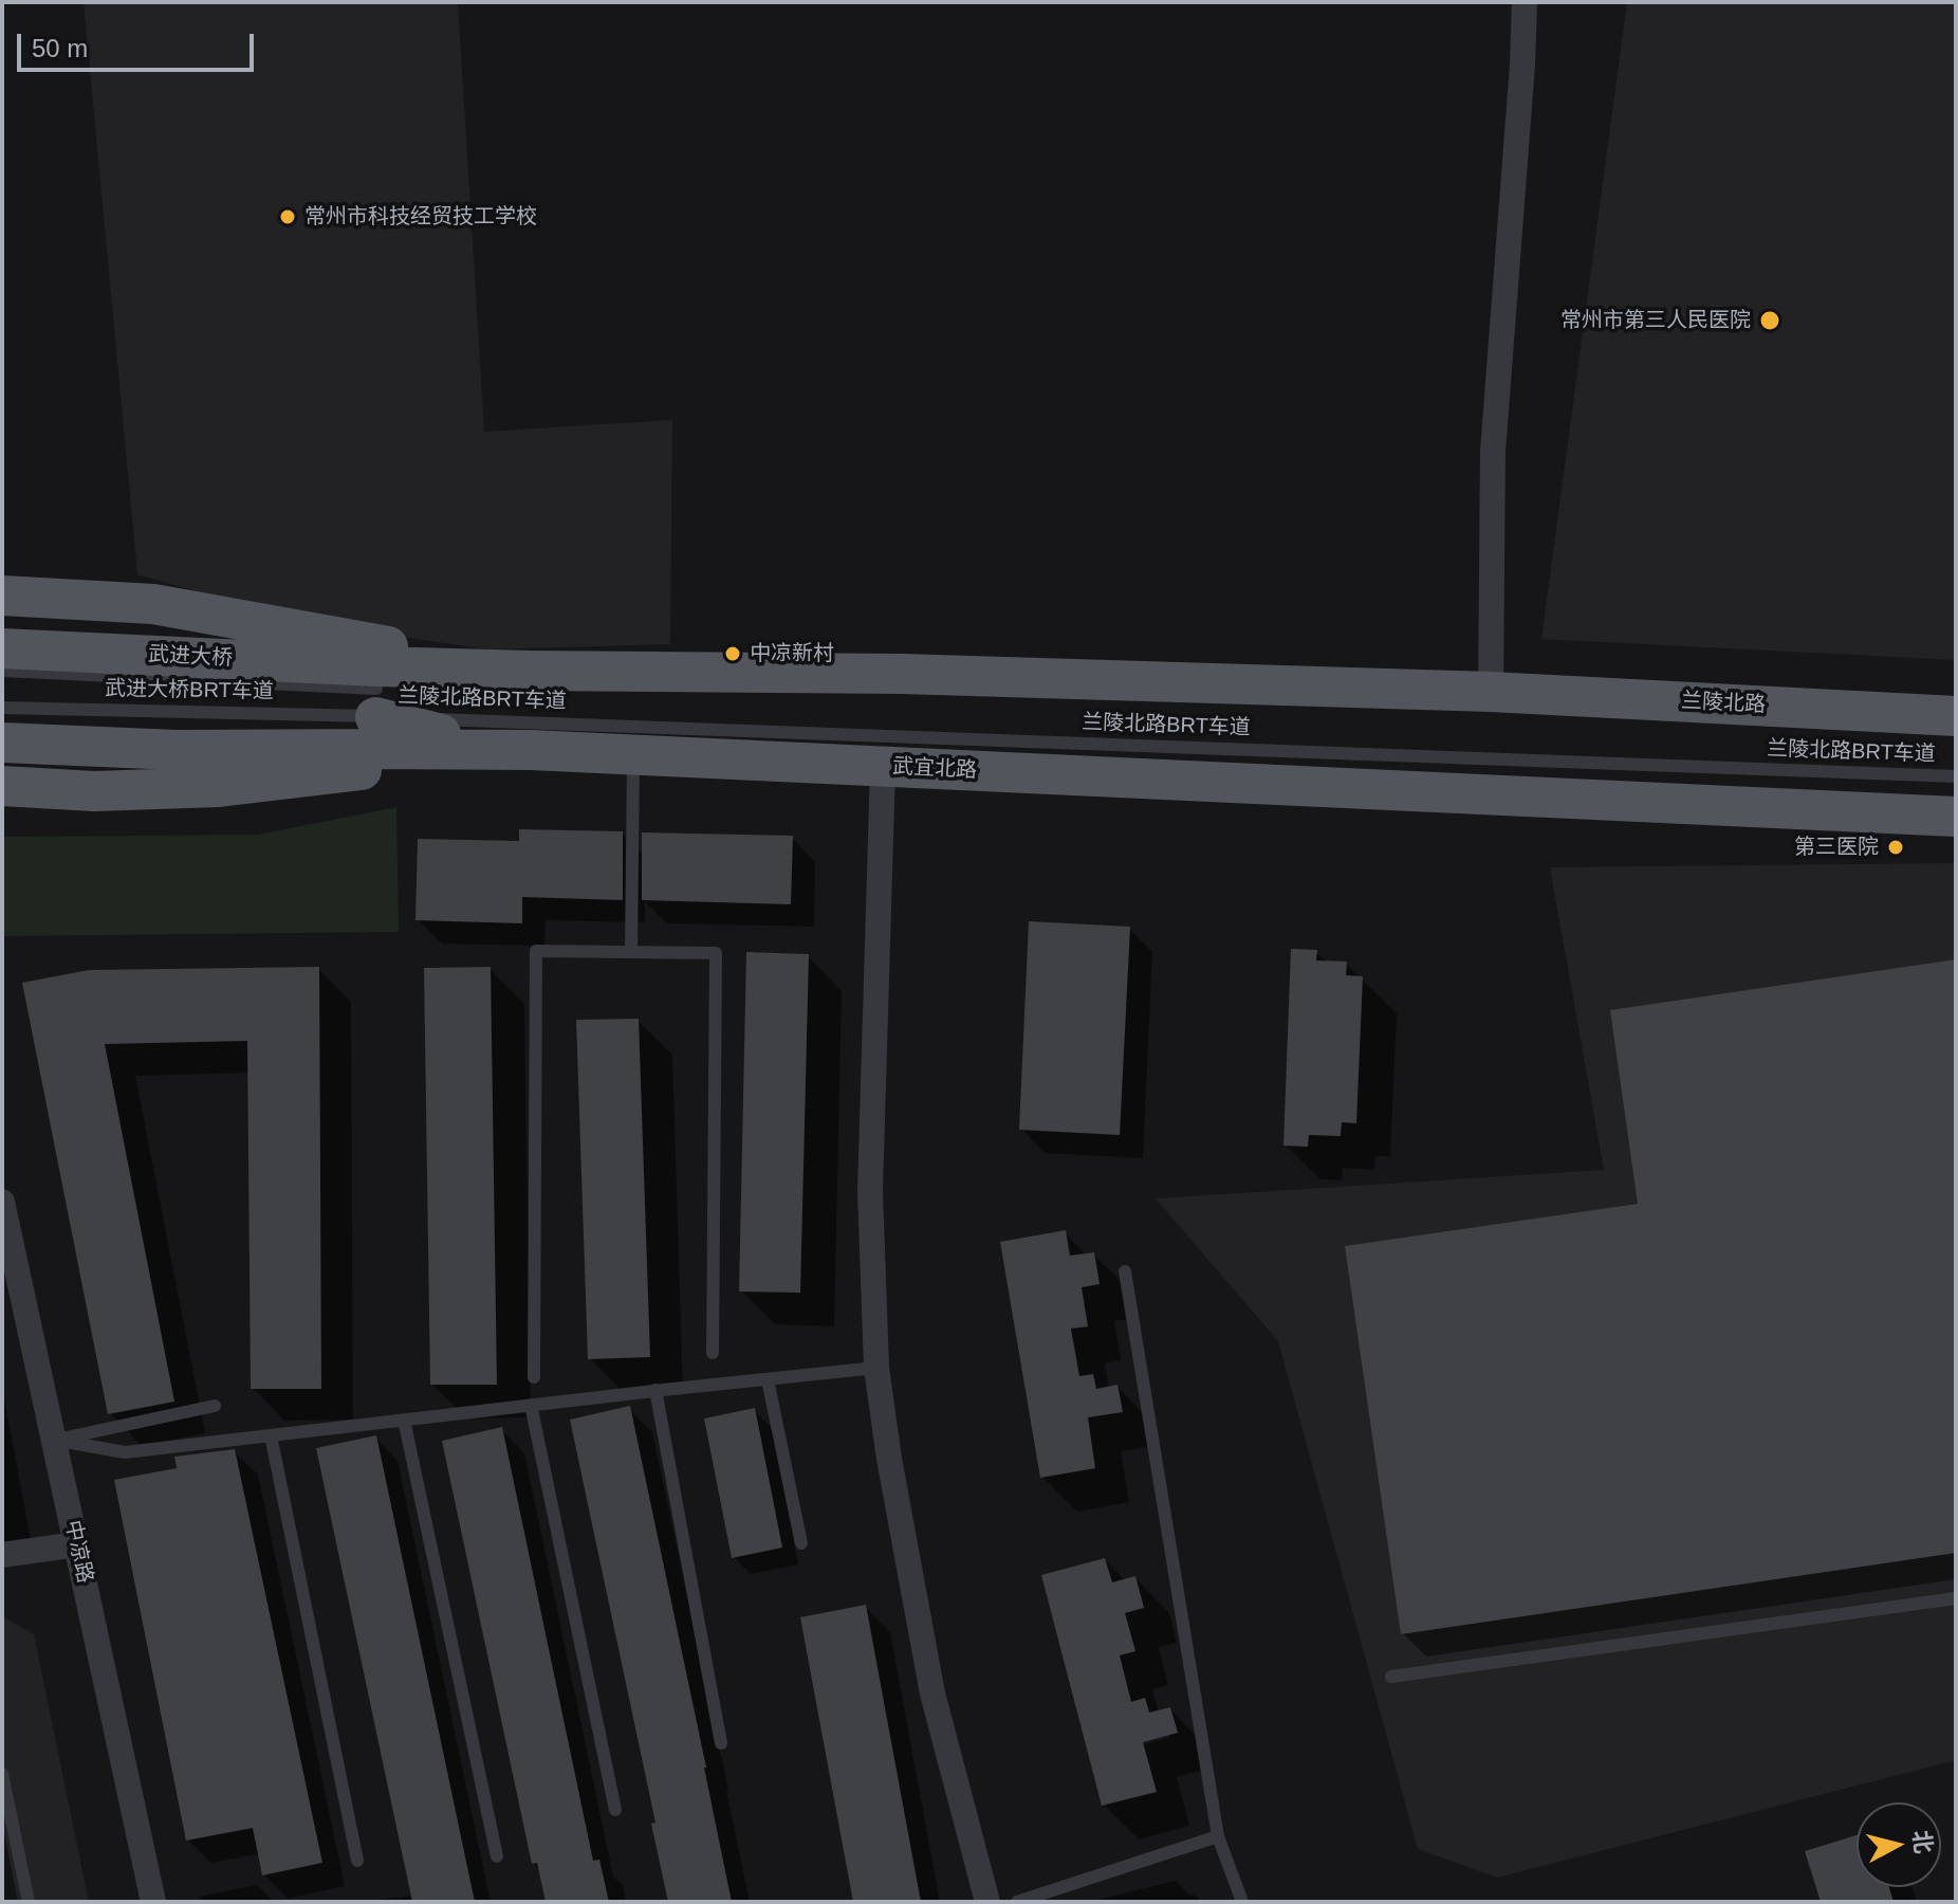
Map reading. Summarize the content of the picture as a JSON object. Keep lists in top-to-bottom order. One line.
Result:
{"streets":{"main road":["武进大桥","兰陵北路","武宜北路"],"street":["中凉路"],"lane":["武进大桥BRT车道","兰陵北路BRT车道"]},"crossings":[["武进大桥","武进大桥BRT车道"],["武进大桥","兰陵北路BRT车道"],["武进大桥","武宜北路"],["武进大桥BRT车道","兰陵北路BRT车道"],["武进大桥BRT车道","武宜北路"],["兰陵北路BRT车道","武宜北路"]],"places":["常州市科技经贸技工学校","常州市第三人民医院","中凉新村","第三医院"],"scale_bar":"50 m","north":"right"}
